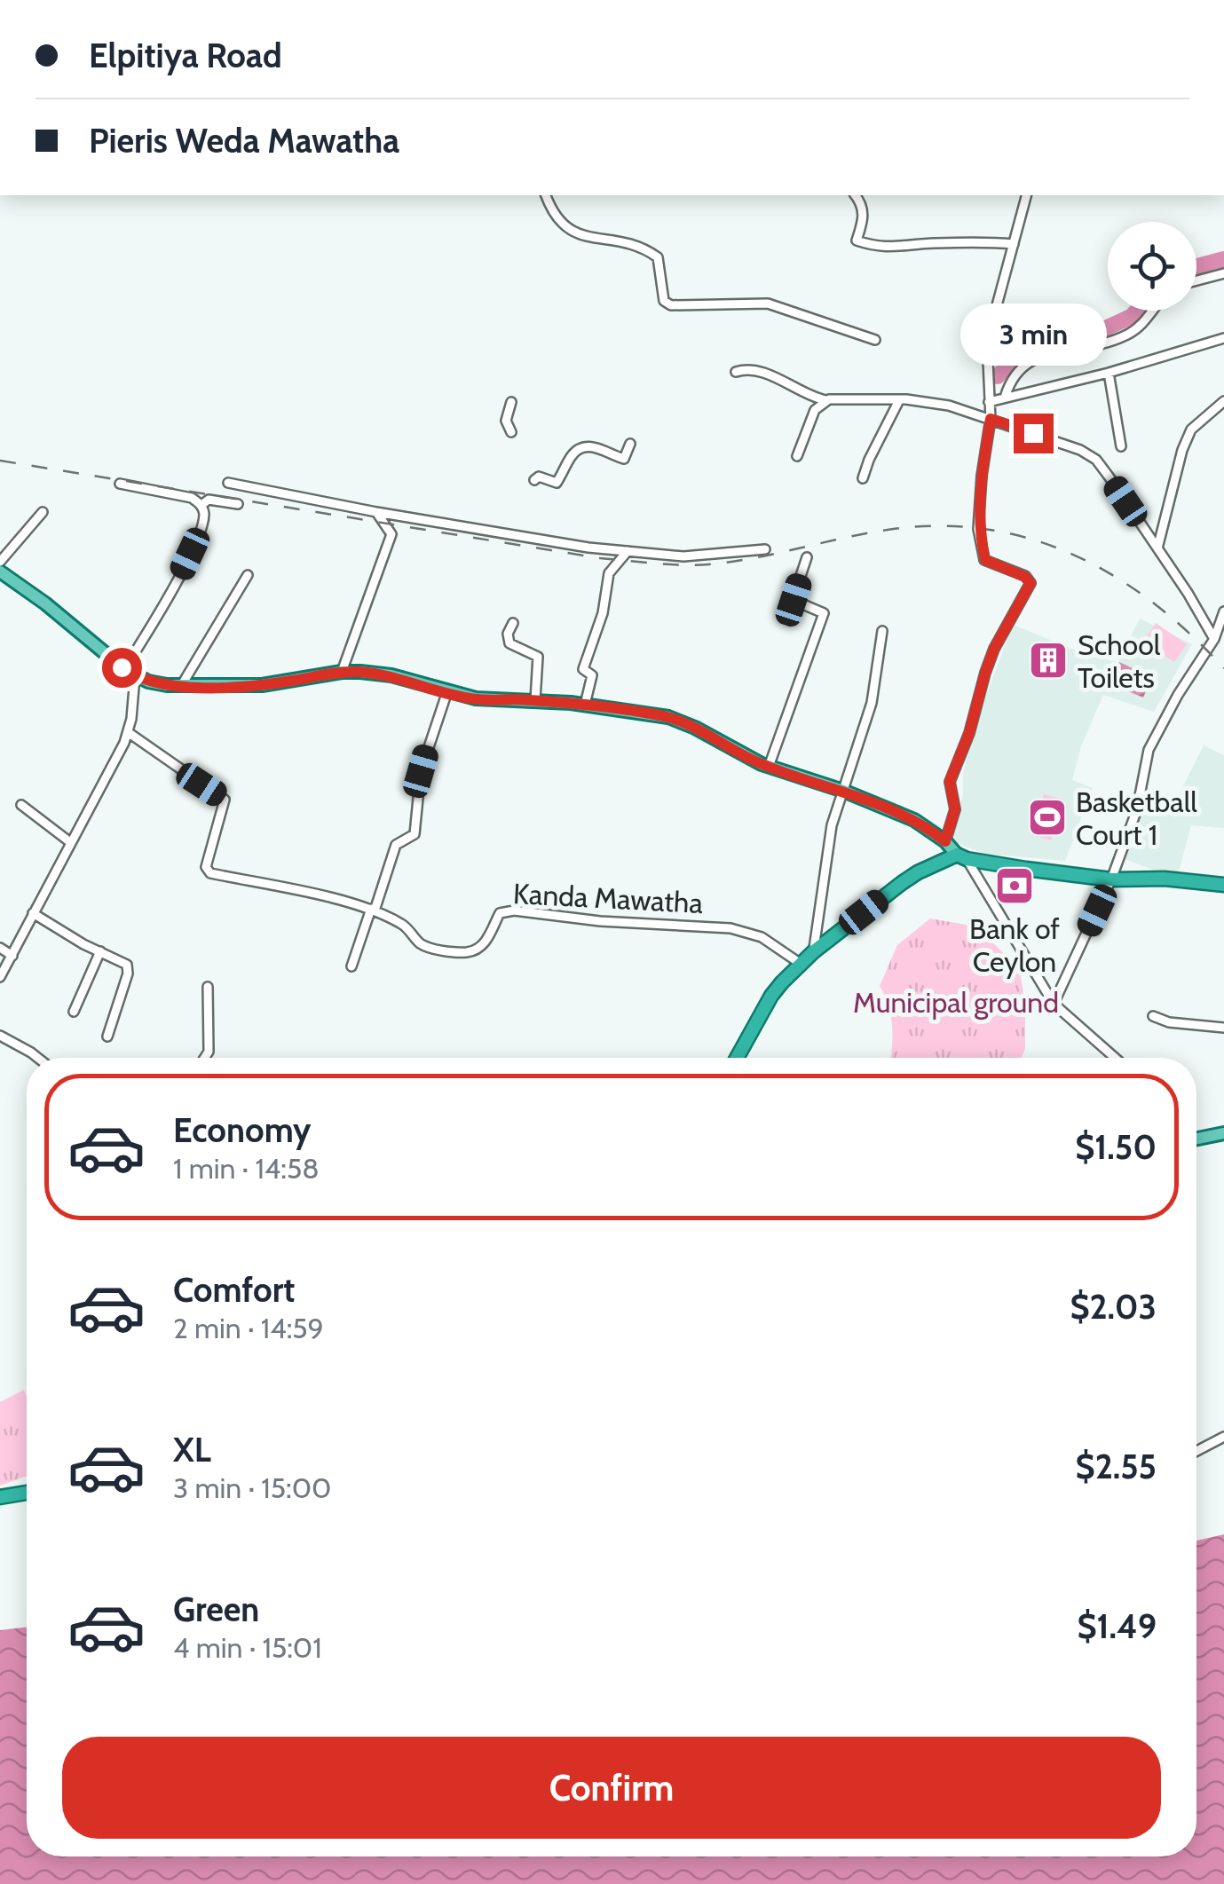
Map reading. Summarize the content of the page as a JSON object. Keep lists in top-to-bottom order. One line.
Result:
{"streets":{"street":["Kanda Mawatha"]},"parks":["Municipal ground"],"places":{"building":["School Toilets"],"sports":["Basketball Court 1"],"bank":["Bank of Ceylon"]},"page":{"banner":["Elpitiya Road","Pieris Weda Mawatha"],"bubble":"3 min","list":[{"name":"Economy","note":"1 min · 14:58","value":"$1.50"},{"name":"Comfort","note":"2 min · 14:59","value":"$2.03"},{"name":"XL","note":"3 min · 15:00","value":"$2.55"},{"name":"Green","note":"4 min · 15:01","value":"$1.49"}],"buttons":"Confirm"}}
